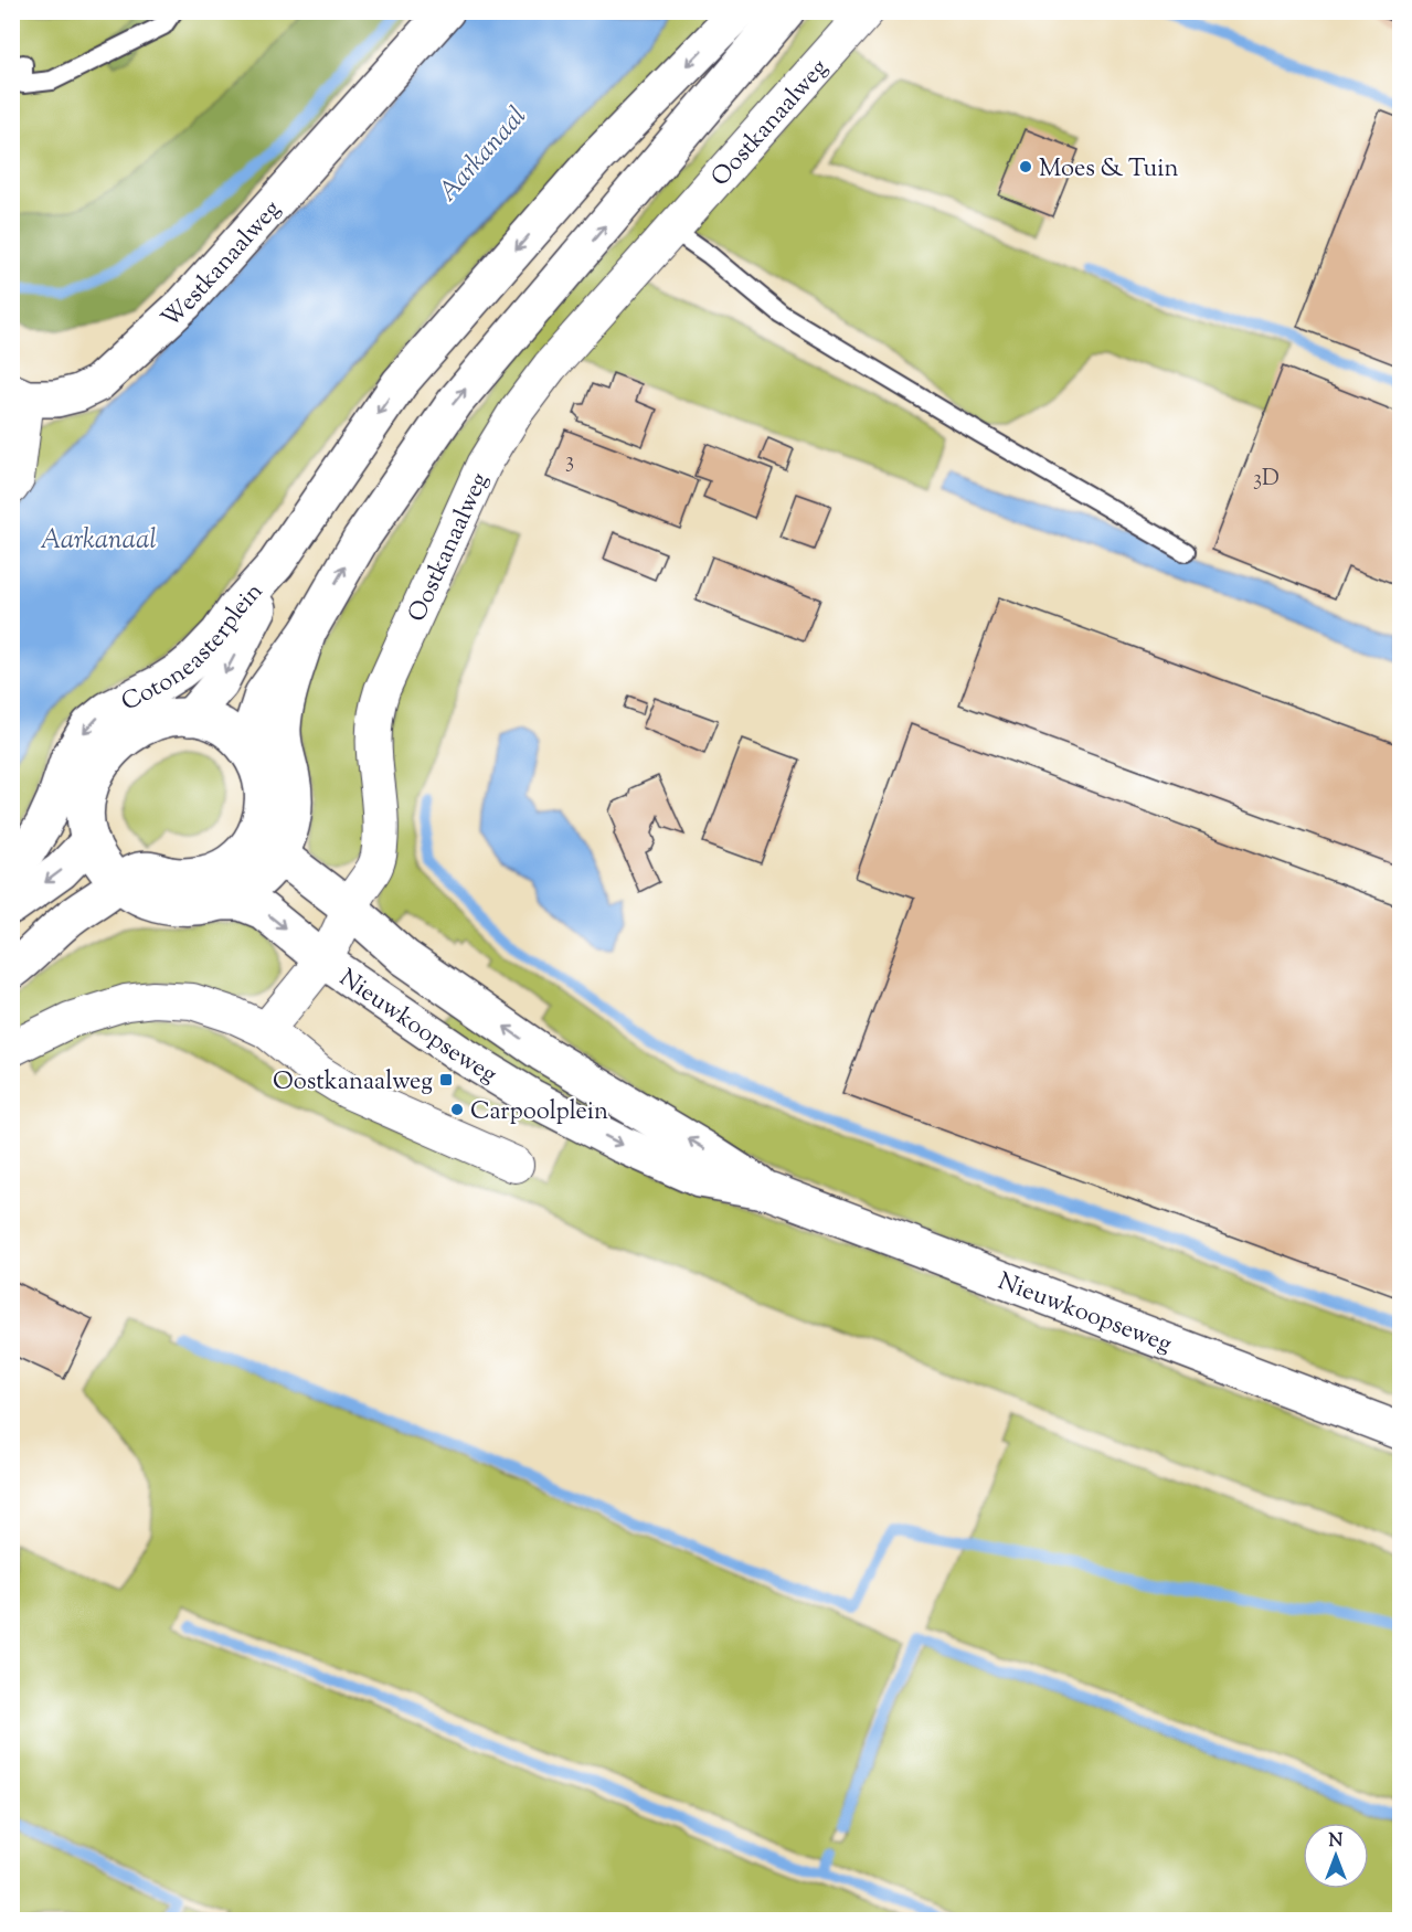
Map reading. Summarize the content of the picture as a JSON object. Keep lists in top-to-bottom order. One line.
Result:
{"streets":{"main road":["Westkanaalweg","Cotoneasterplein","Nieuwkoopseweg"],"street":["Oostkanaalweg"]},"crossings":[["Oostkanaalweg","Nieuwkoopseweg"],["Cotoneasterplein","Nieuwkoopseweg"]],"water":["Aarkanaal"],"places":{"other":["Moes & Tuin","Carpoolplein"],"transit":["Oostkanaalweg"]},"house_numbers":["3","3D"],"north":"top"}
